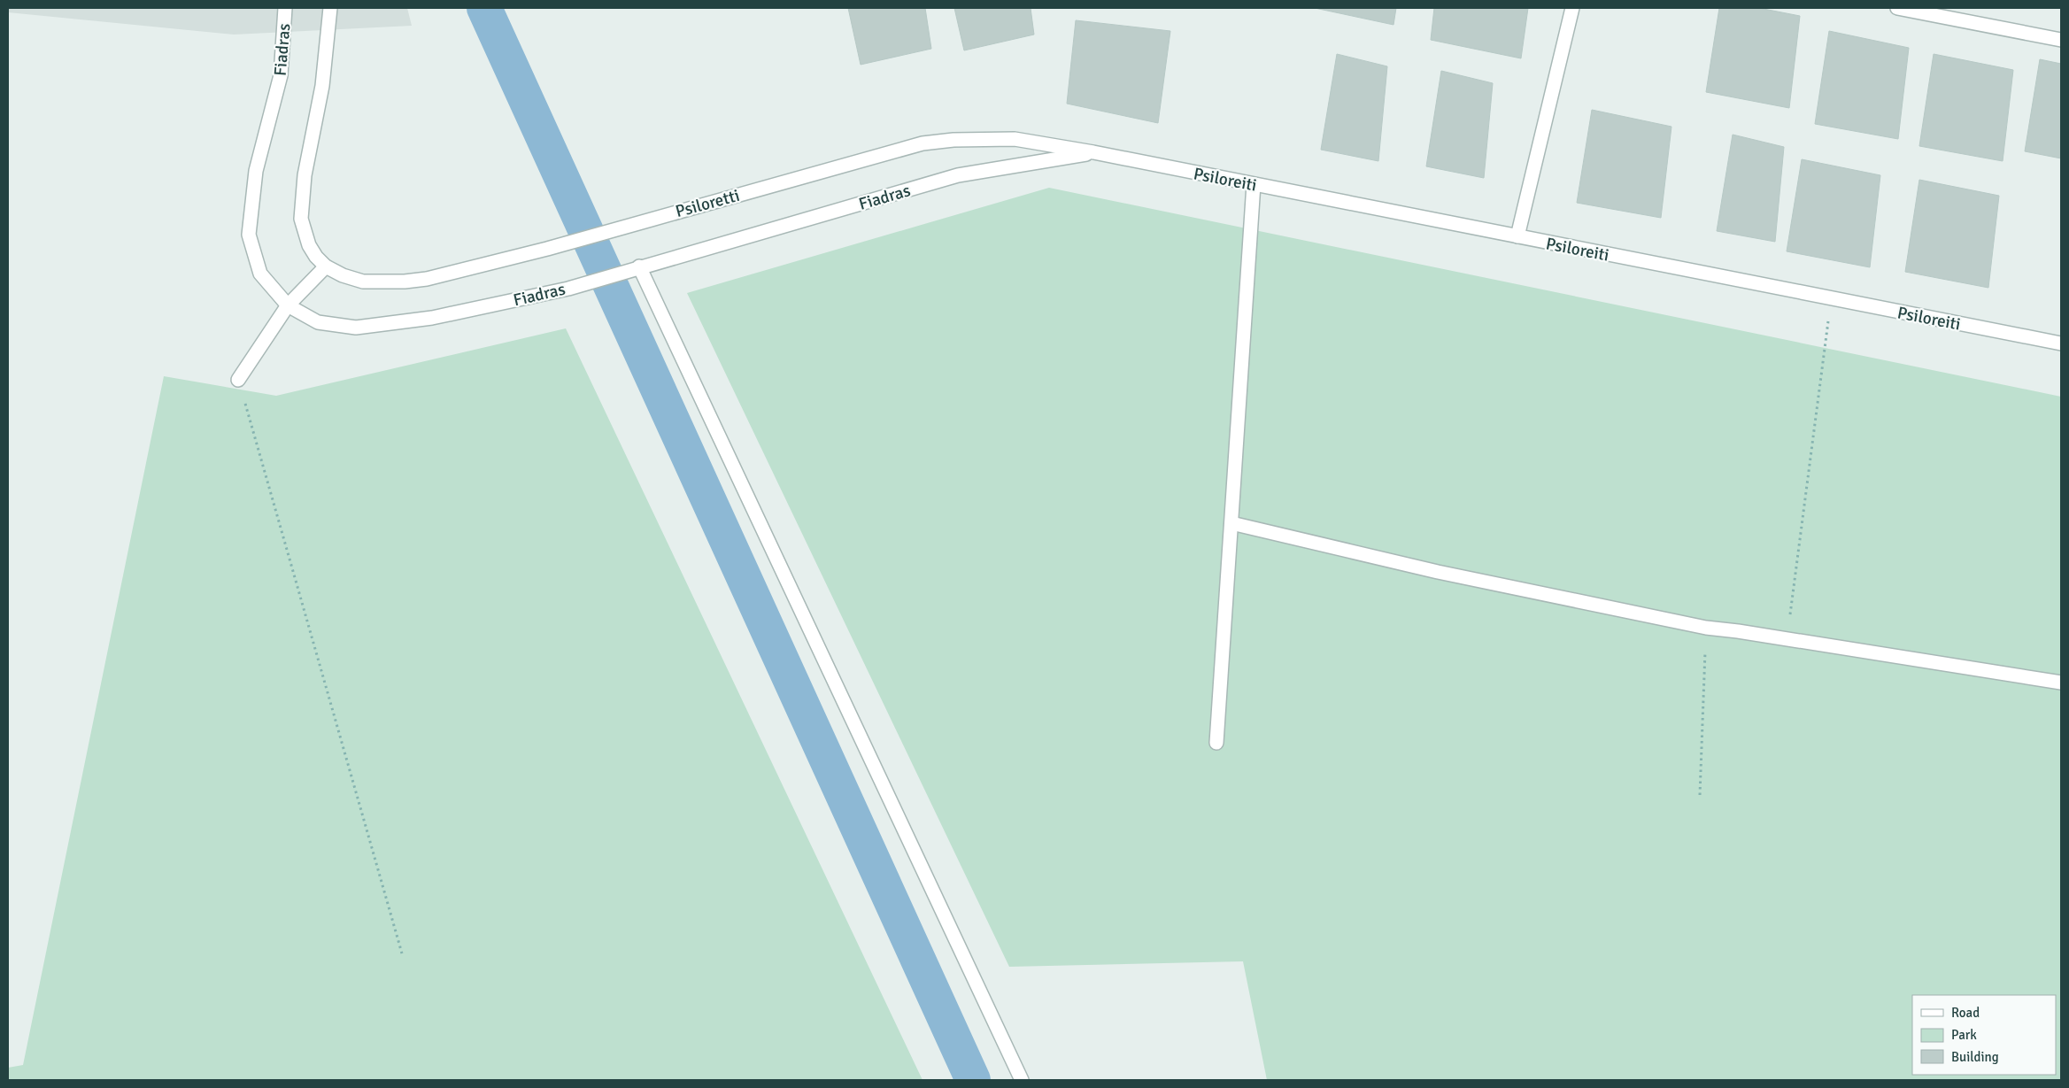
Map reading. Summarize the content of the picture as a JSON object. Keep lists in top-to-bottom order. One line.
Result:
{"streets":{"street":["Fiadras","Psiloreiti","Psiloretti"]},"crossings":[["Fiadras","Psiloreiti"],["Fiadras","Psiloretti"],["Psiloreiti","Psiloretti"]],"legend":["Road","Park","Building"]}
